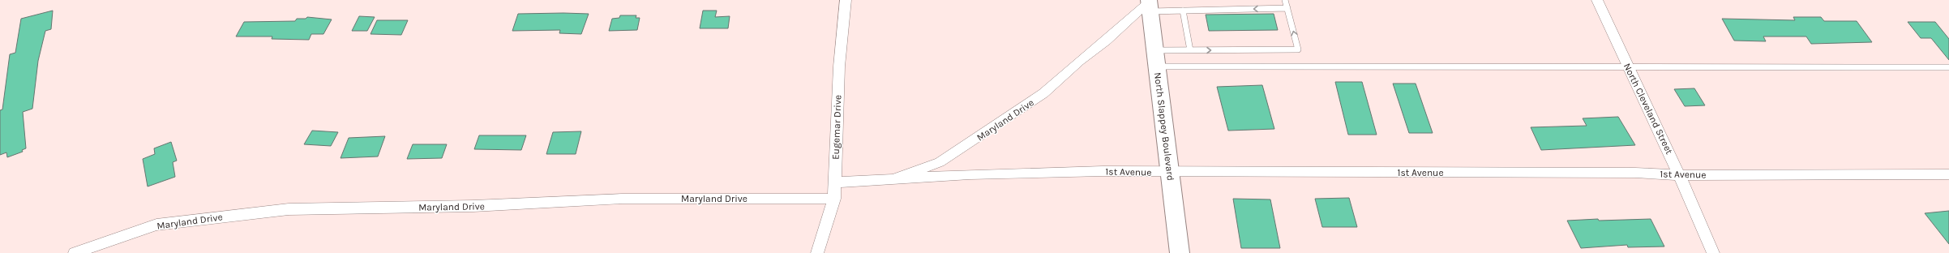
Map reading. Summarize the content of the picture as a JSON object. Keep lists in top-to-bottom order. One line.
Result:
{"streets":{"main road":["North Slappey Boulevard"],"street":["North Cleveland Street","Maryland Drive","Eugemar Drive","1st Avenue"]},"crossings":[["North Cleveland Street","1st Avenue"],["Maryland Drive","North Slappey Boulevard"],["Maryland Drive","Eugemar Drive"],["Maryland Drive","1st Avenue"],["North Slappey Boulevard","1st Avenue"]]}
